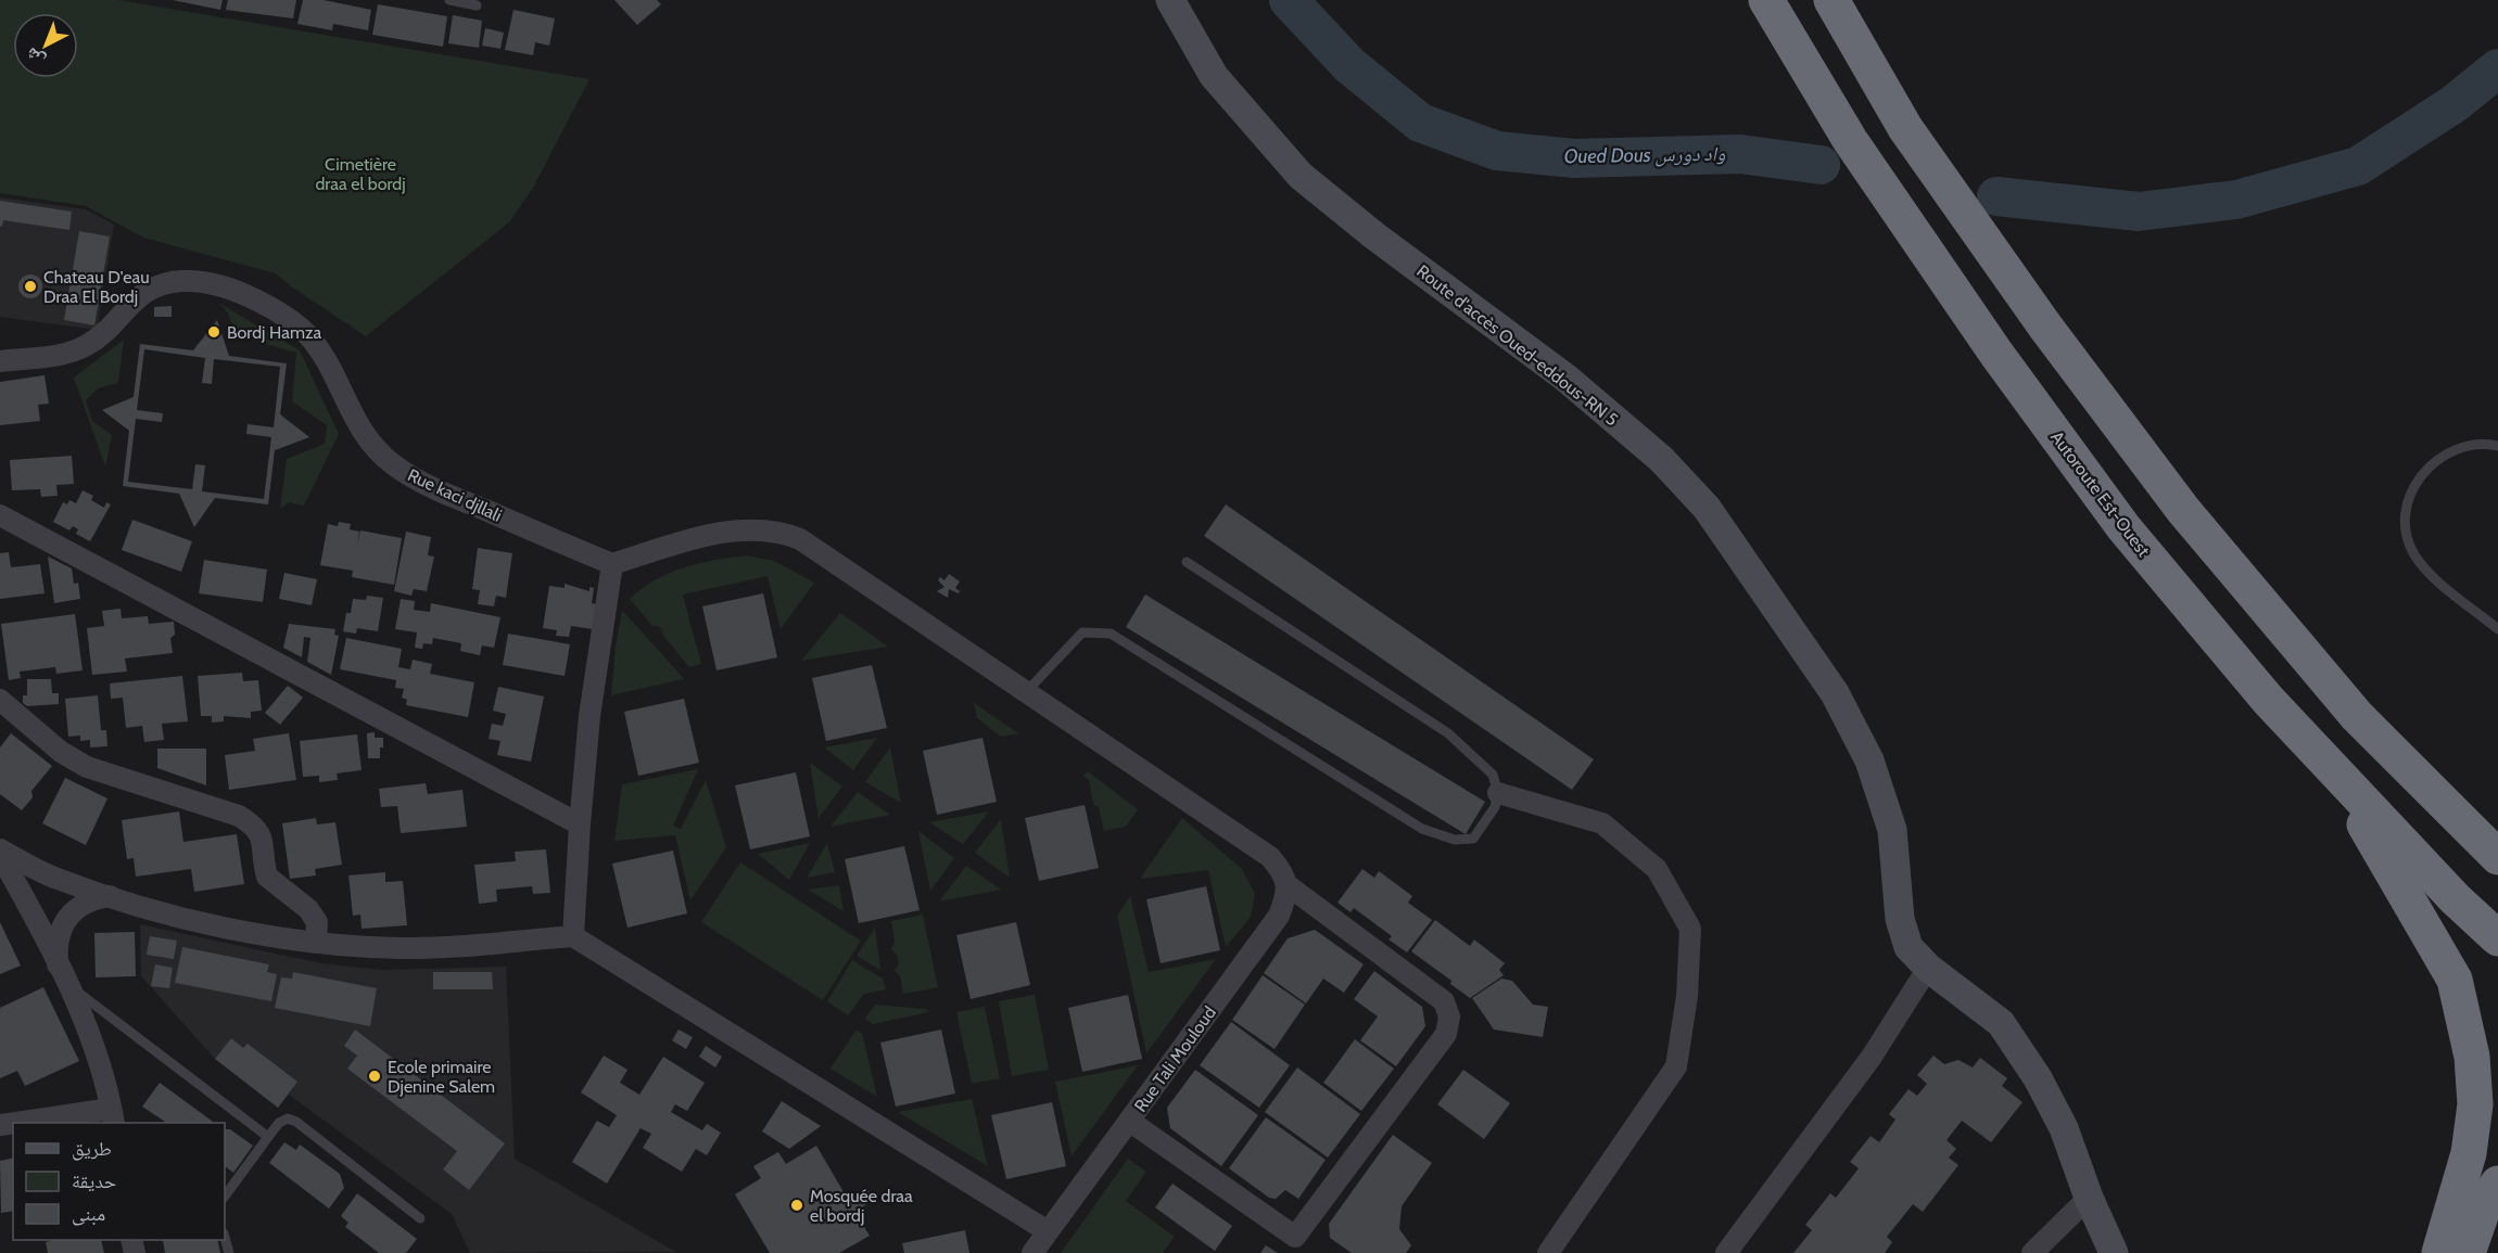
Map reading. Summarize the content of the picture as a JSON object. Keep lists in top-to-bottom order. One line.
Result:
{"streets":{"highway":["Autoroute Est-Ouest"],"main road":["Route d'accès Oued-eddous-RN 5"],"street":["Rue kaci djllali","Rue Tali Mouloud"]},"water":["Oued Dous واد دورس"],"parks":["Cimetière draa el bordj"],"places":["Chateau D'eau Draa El Bordj","Bordj Hamza","Ecole primaire Djenine Salem","Mosquée draa el bordj"],"legend":["طريق","حديقة","مبنى"],"north":"bottom left"}
